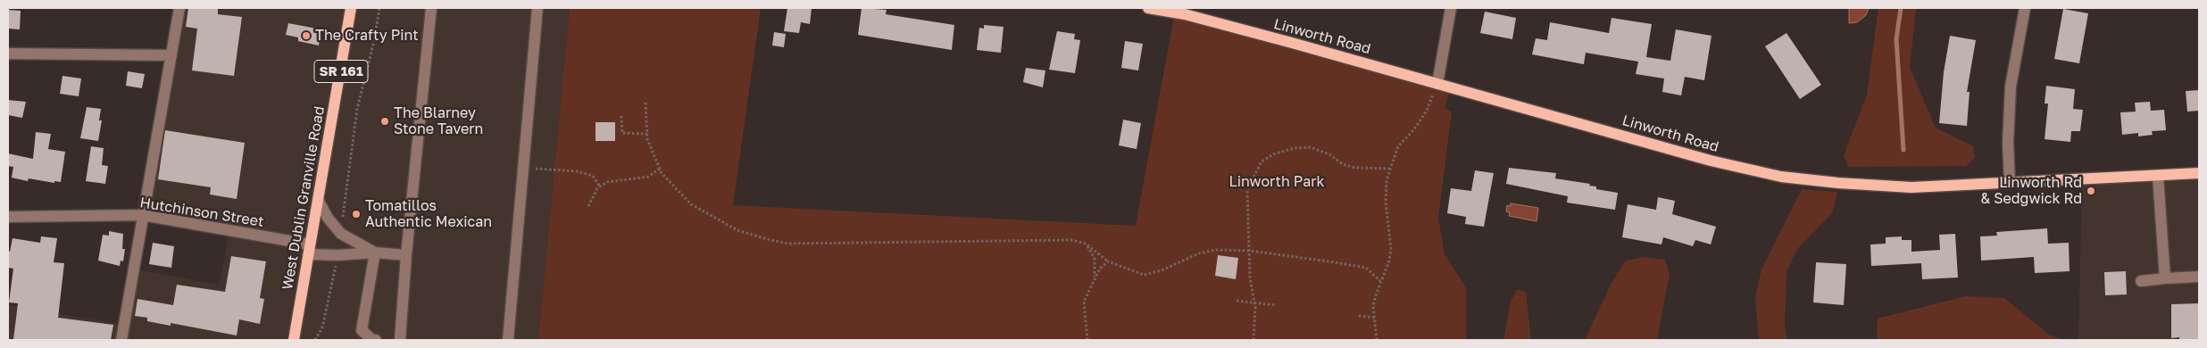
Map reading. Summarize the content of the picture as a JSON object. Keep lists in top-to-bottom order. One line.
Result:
{"streets":{"main road":["Linworth Road","SR 161","West Dublin Granville Road"],"street":["Hutchinson Street"]},"crossings":[["West Dublin Granville Road","Hutchinson Street"]],"parks":["Linworth Park"],"places":["The Crafty Pint","The Blarney Stone Tavern","Linworth Rd & Sedgwick Rd","Tomatillos Authentic Mexican"]}
